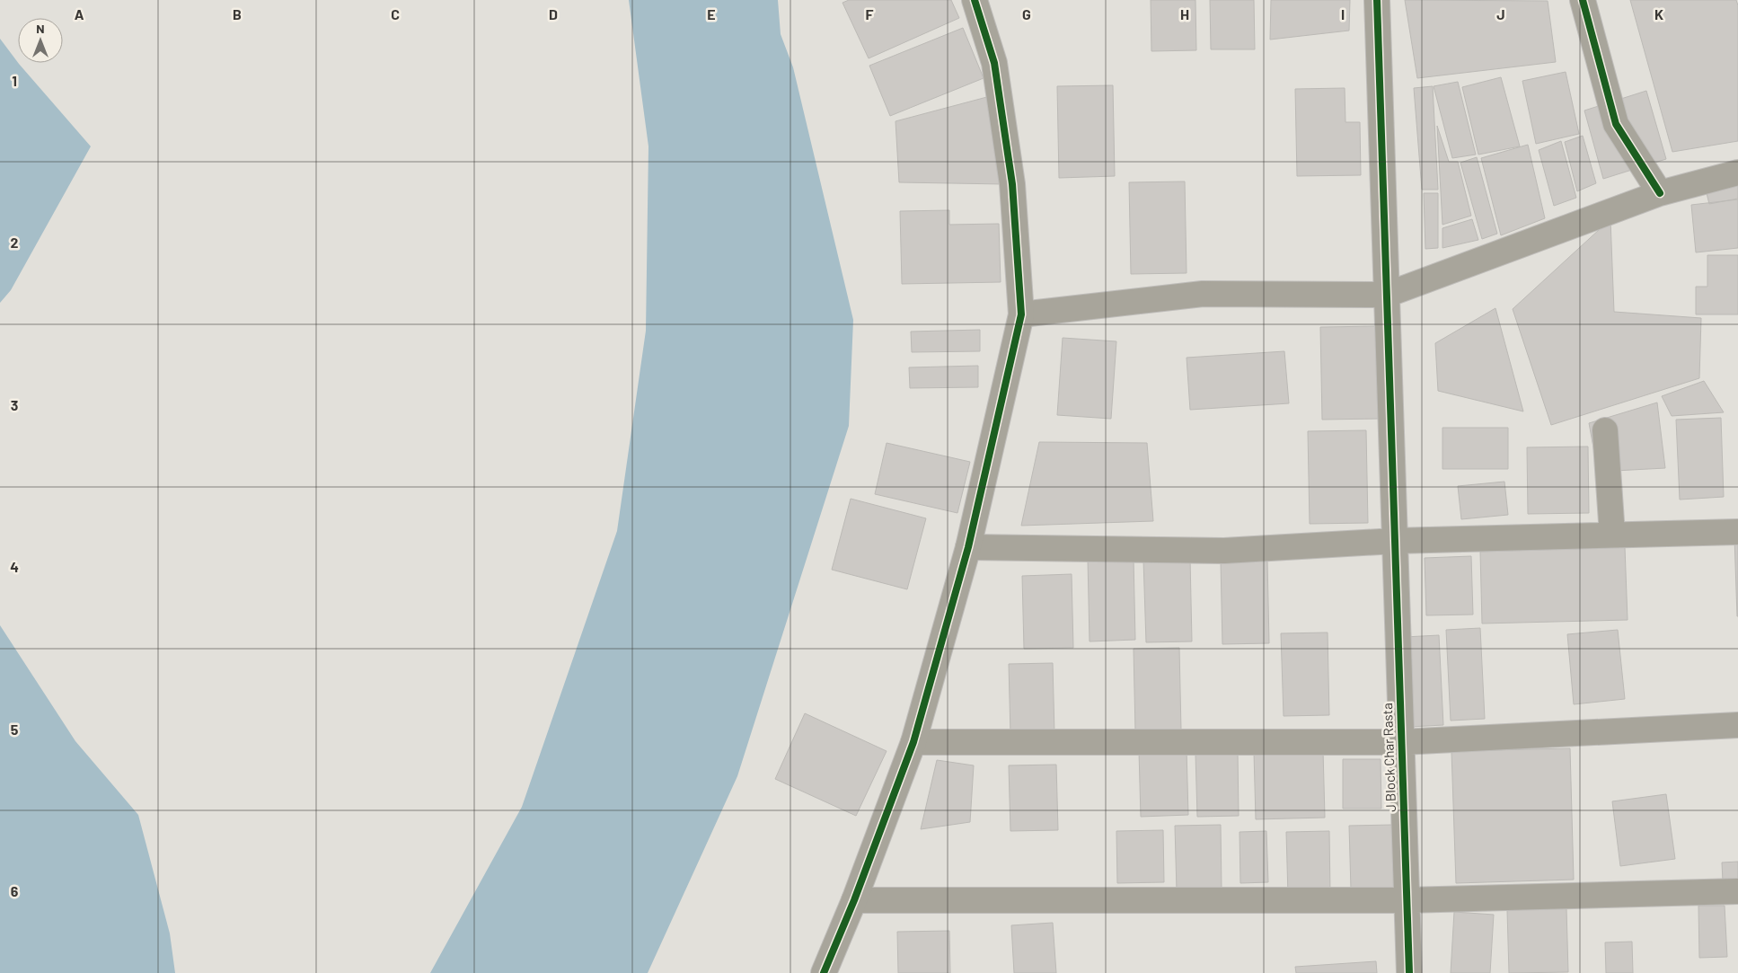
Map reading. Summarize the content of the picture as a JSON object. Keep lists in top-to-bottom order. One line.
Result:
{"streets":{"street":["J Block Char Rasta"]},"north":"top","grid":{"columns":["A","B","C","D","E","F","G","H","I","J","K"],"rows":["1","2","3","4","5","6"]}}
